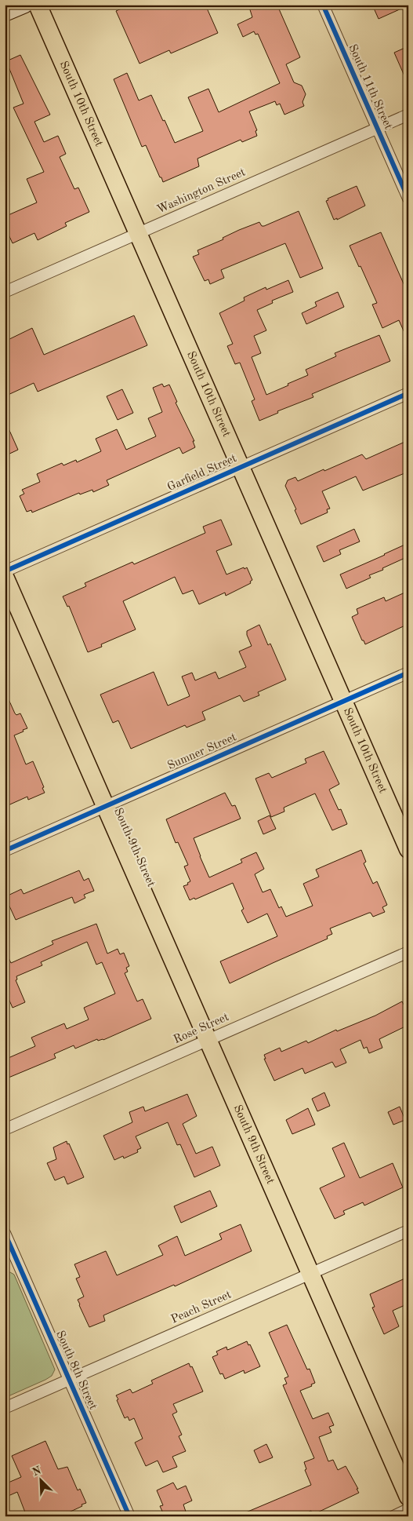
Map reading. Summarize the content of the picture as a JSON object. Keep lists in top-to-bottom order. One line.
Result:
{"streets":{"main road":["South 10th Street","South 9th Street"],"street":["South 11th Street","Washington Street","Garfield Street","Sumner Street","Rose Street","Peach Street","South 8th Street"]},"crossings":[["South 11th Street","Washington Street"],["South 10th Street","Washington Street"],["South 10th Street","Garfield Street"],["South 10th Street","Sumner Street"],["Sumner Street","South 9th Street"],["South 9th Street","Rose Street"],["South 9th Street","Peach Street"],["Peach Street","South 8th Street"]],"north":"top left"}
